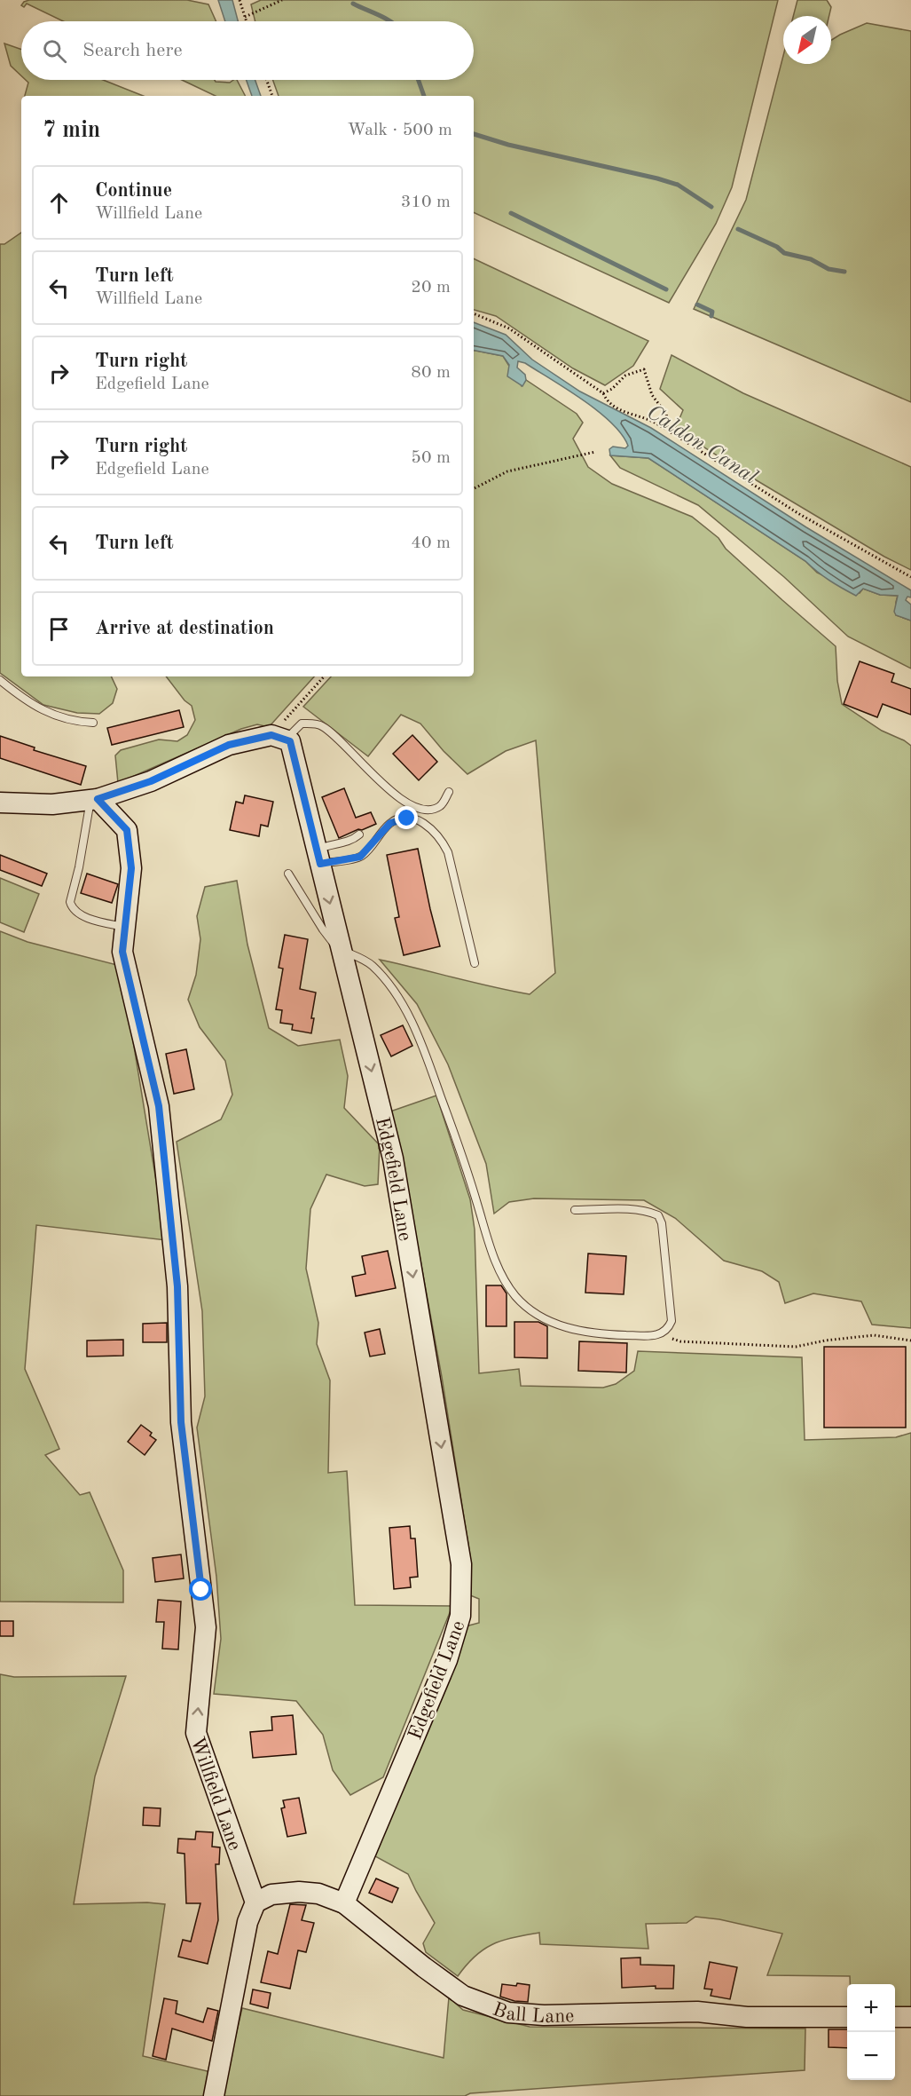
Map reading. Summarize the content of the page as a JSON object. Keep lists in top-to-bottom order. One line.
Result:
{"streets":{"street":["Edgefield Lane","Willfield Lane","Ball Lane"]},"crossings":[["Edgefield Lane","Ball Lane"],["Willfield Lane","Ball Lane"]],"one_way":["Edgefield Lane","Willfield Lane"],"water":["Caldon Canal"],"north":"bottom left","page":{"search":"Search here","heading":["7 min","Walk · 500 m"],"list":[["Continue","Willfield Lane","310 m"],["Turn left","Willfield Lane","20 m"],["Turn right","Edgefield Lane","80 m"],["Turn right","Edgefield Lane","50 m"],["Turn left","40 m"],"Arrive at destination"],"map_buttons":["+","−"]}}
